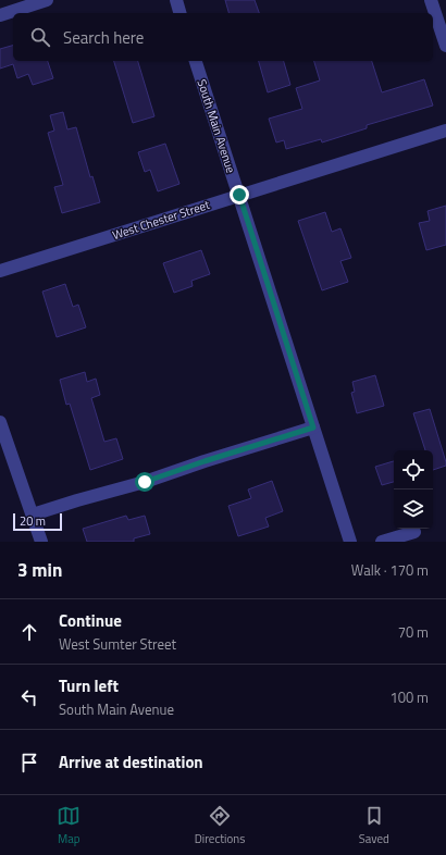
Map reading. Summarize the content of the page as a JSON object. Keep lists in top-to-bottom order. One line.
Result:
{"streets":{"street":["South Main Avenue","West Chester Street"]},"crossings":[["South Main Avenue","West Chester Street"]],"scale_bar":"20 m","page":{"search":"Search here","scale":"20 m","heading":["3 min","Walk · 170 m"],"list":[["Continue","West Sumter Street","70 m"],["Turn left","South Main Avenue","100 m"],"Arrive at destination"],"nav":["Map","Directions","Saved"]}}
